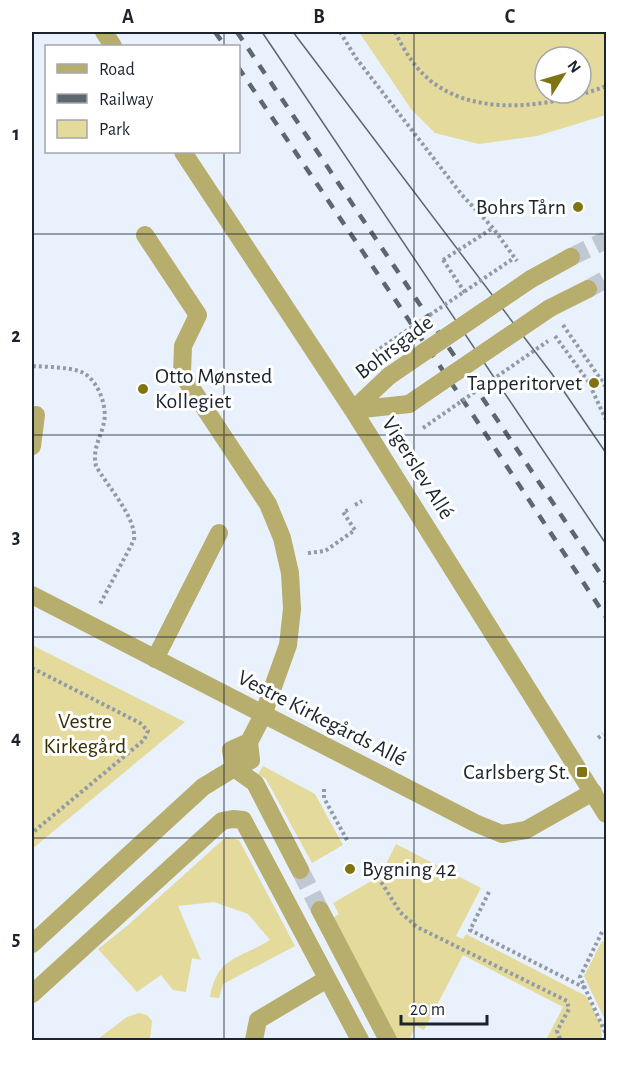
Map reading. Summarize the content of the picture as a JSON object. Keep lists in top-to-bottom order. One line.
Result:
{"streets":{"street":["Bohrsgade","Vigerslev Allé","Vestre Kirkegårds Allé"]},"crossings":[["Bohrsgade","Vigerslev Allé"],["Vigerslev Allé","Vestre Kirkegårds Allé"]],"parks":["Vestre Kirkegård"],"places":{"other":["Bohrs Tårn","Tapperitorvet","Otto Mønsted Kollegiet","Bygning 42"],"transit":["Carlsberg St."]},"legend":["Road","Railway","Park"],"scale_bar":"20 m","north":"top right","grid":{"columns":["A","B","C"],"rows":["1","2","3","4","5"]}}
